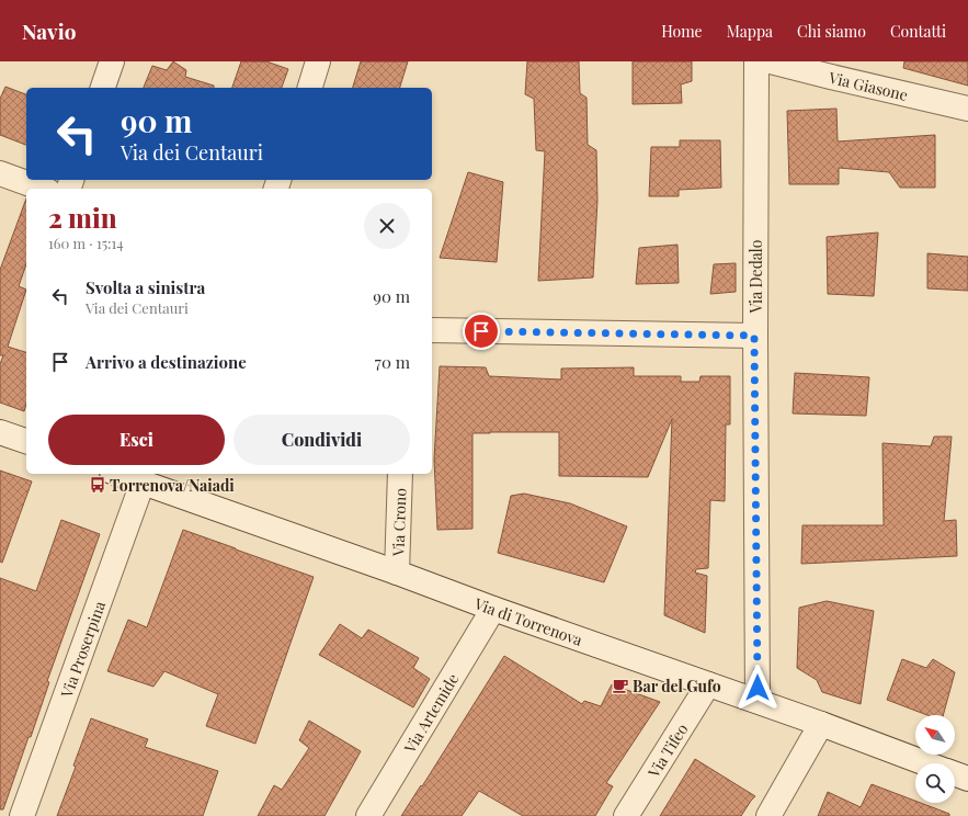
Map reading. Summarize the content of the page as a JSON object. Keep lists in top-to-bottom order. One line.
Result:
{"streets":{"street":["Via Giasone","Via Dedalo","Via Crono","Via di Torrenova","Via Proserpina","Via Artemide","Via Tifeo"]},"crossings":[["Via Dedalo","Via di Torrenova"],["Via Crono","Via di Torrenova"],["Via di Torrenova","Via Proserpina"],["Via di Torrenova","Via Artemide"],["Via di Torrenova","Via Tifeo"]],"places":{"bus stop":["Torrenova/Naiadi"],"cafe":["Bar del Gufo"]},"north":"top left","page":{"header":"Navio","nav":["Home","Mappa","Chi siamo","Contatti"],"turn":["90 m","Via dei Centauri"],"heading":["2 min","160 m · 15:14"],"list":[{"name":"Svolta a sinistra","note":"Via dei Centauri","value":"90 m"},{"name":"Arrivo a destinazione","value":"70 m"}],"buttons":["Esci","Condividi"]}}
